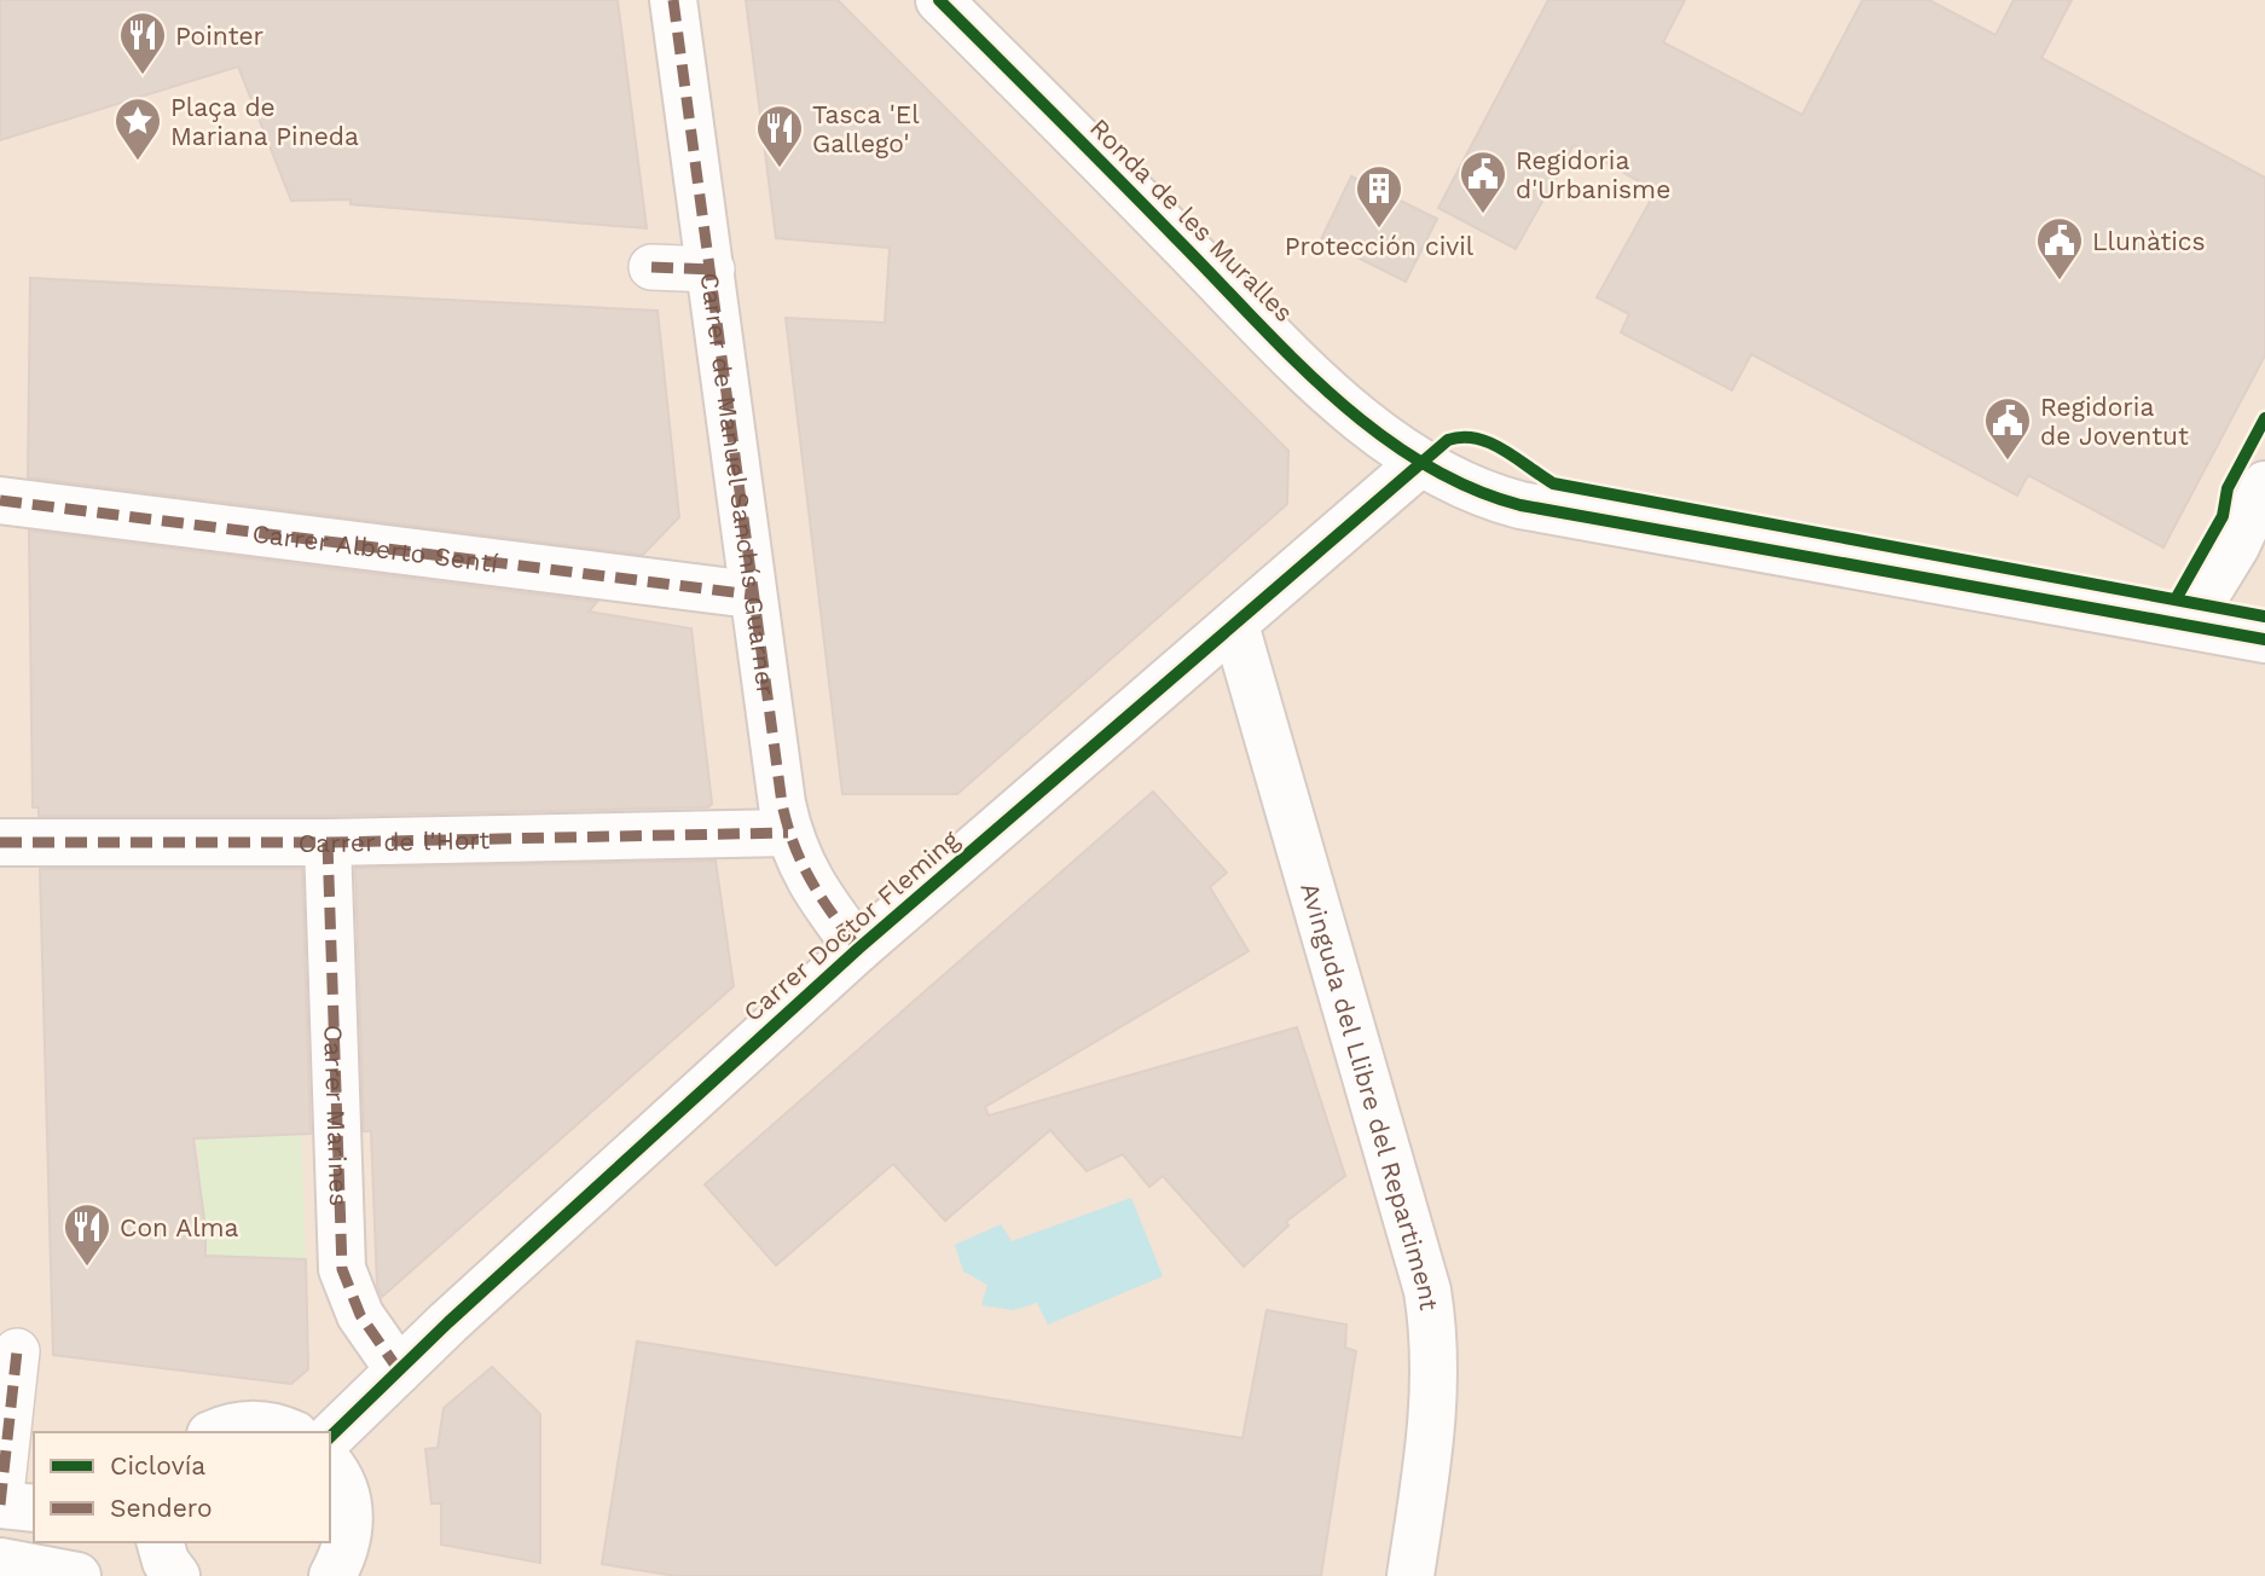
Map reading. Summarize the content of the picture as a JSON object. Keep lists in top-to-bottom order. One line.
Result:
{"streets":{"street":["Ronda de les Muralles","Carrer de Manuel Sanchís Guarner","Carrer Alberto Sentí","Carrer de l'Hort","Carrer Doctor Fleming","Avinguda del Llibre del Repartiment","Carrer Marines"]},"crossings":[["Ronda de les Muralles","Carrer Doctor Fleming"],["Carrer de Manuel Sanchís Guarner","Carrer Alberto Sentí"],["Carrer de Manuel Sanchís Guarner","Carrer de l'Hort"],["Carrer de Manuel Sanchís Guarner","Carrer Doctor Fleming"],["Carrer de l'Hort","Carrer Marines"],["Carrer Doctor Fleming","Avinguda del Llibre del Repartiment"],["Carrer Doctor Fleming","Carrer Marines"]],"places":{"restaurant":["Pointer","Tasca 'El Gallego'","Con Alma"],"place":["Plaça de Mariana Pineda"],"public building":["Regidoria d'Urbanisme","Llunàtics","Regidoria de Joventut"],"building":["Protección civil"]},"legend":["Ciclovía","Sendero"]}
